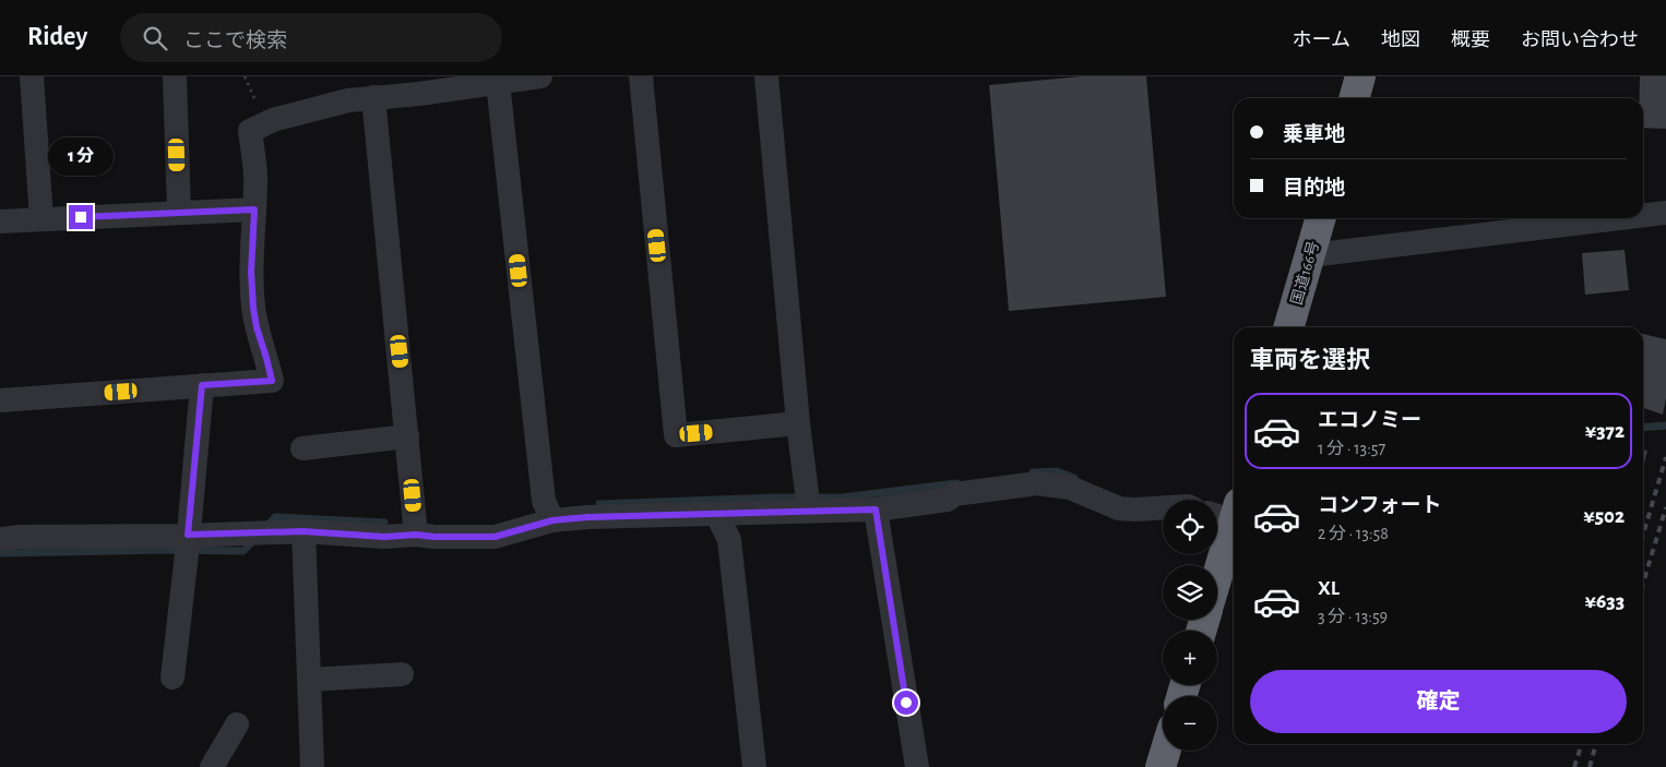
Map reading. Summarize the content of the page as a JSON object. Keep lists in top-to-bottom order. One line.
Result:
{"streets":{"highway":["国道166号"]},"page":{"header":"Ridey","search":"ここで検索","nav":["ホーム","地図","概要","お問い合わせ"],"banner":["乗車地","目的地"],"bubble":"1 分","heading":"車両を選択","list":[{"name":"エコノミー","note":"1 分 · 13:57","value":"¥372"},{"name":"コンフォート","note":"2 分 · 13:58","value":"¥502"},{"name":"XL","note":"3 分 · 13:59","value":"¥633"}],"map_buttons":["+","−"],"buttons":"確定"}}
